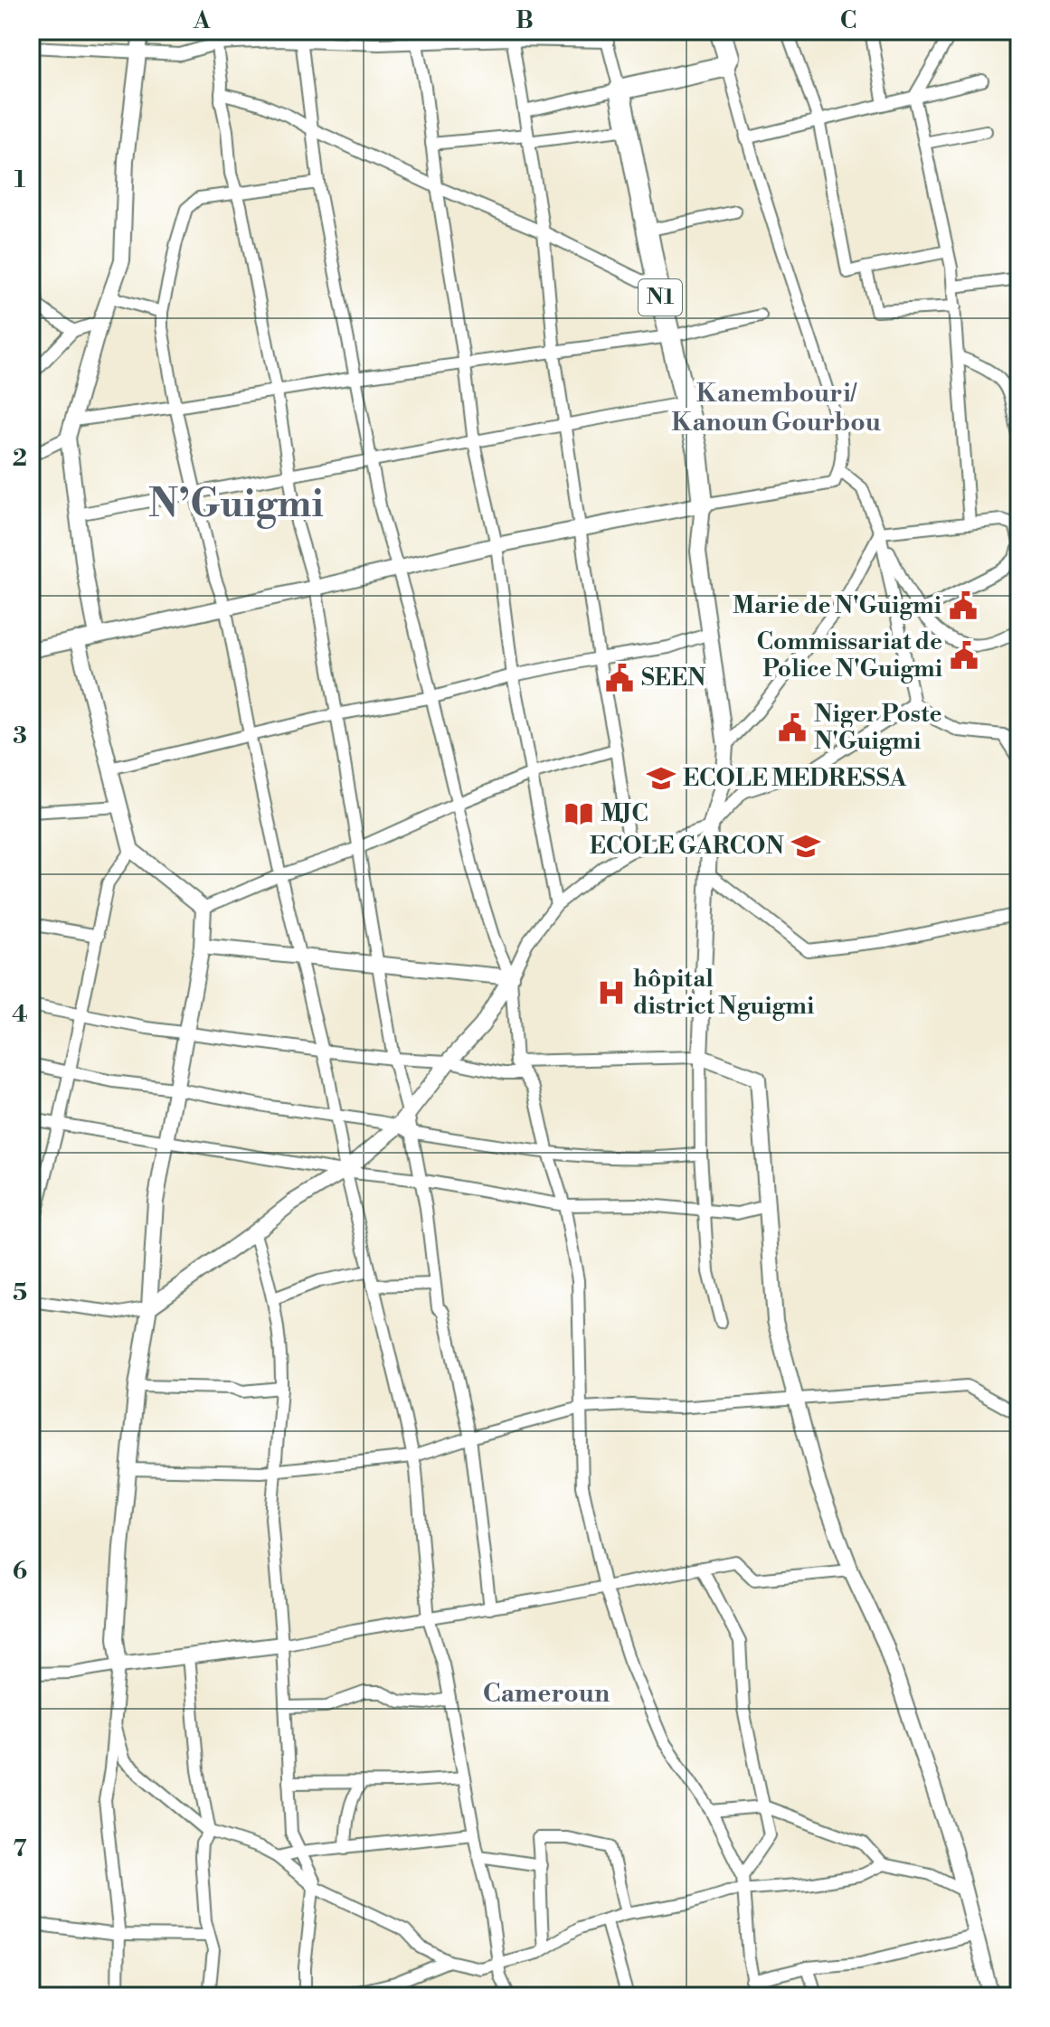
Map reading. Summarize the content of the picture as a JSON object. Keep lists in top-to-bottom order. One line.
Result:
{"streets":{"highway":["N1"]},"districts":["Kanembouri/ Kanoun Gourbou","N’Guigmi","Cameroun"],"places":{"public building":["Marie de N'Guigmi","Commissariat de Police N'Guigmi","SEEN","Niger Poste N'Guigmi"],"school or university":["ECOLE MEDRESSA","ECOLE GARCON"],"library":["MJC"],"hospital":["hôpital district Nguigmi"]},"grid":{"columns":["A","B","C"],"rows":["1","2","3","4","5","6","7"]}}
